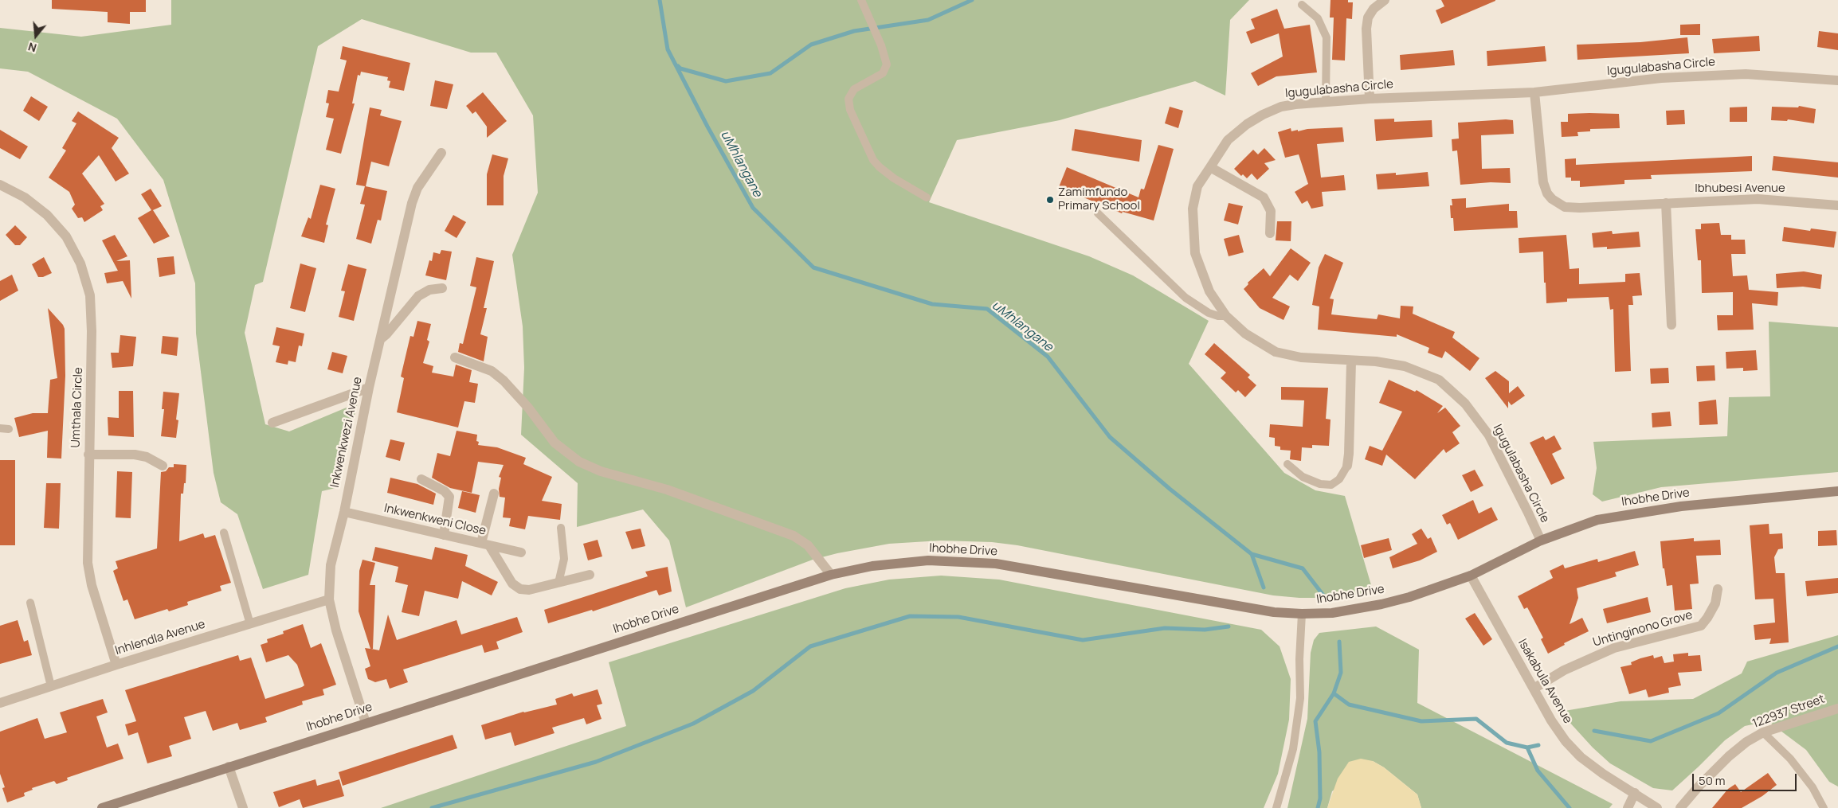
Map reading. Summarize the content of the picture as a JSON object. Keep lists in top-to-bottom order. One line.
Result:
{"streets":{"street":["Igugulabasha Circle","Ibhubesi Avenue","Umthala Circle","Inkwenkwezi Avenue","Ihobhe Drive","Inkwenkweni Close","Untinginono Grove","Inhlendla Avenue","Isakabula Avenue","122937 Street"]},"crossings":[["Igugulabasha Circle","Ibhubesi Avenue"],["Igugulabasha Circle","Ihobhe Drive"],["Umthala Circle","Inhlendla Avenue"],["Inkwenkwezi Avenue","Ihobhe Drive"],["Inkwenkwezi Avenue","Inkwenkweni Close"],["Inkwenkwezi Avenue","Inhlendla Avenue"],["Ihobhe Drive","Isakabula Avenue"],["Untinginono Grove","Isakabula Avenue"]],"water":["uMhlangane"],"places":["Zamimfundo Primary School"],"scale_bar":"50 m","north":"bottom"}
